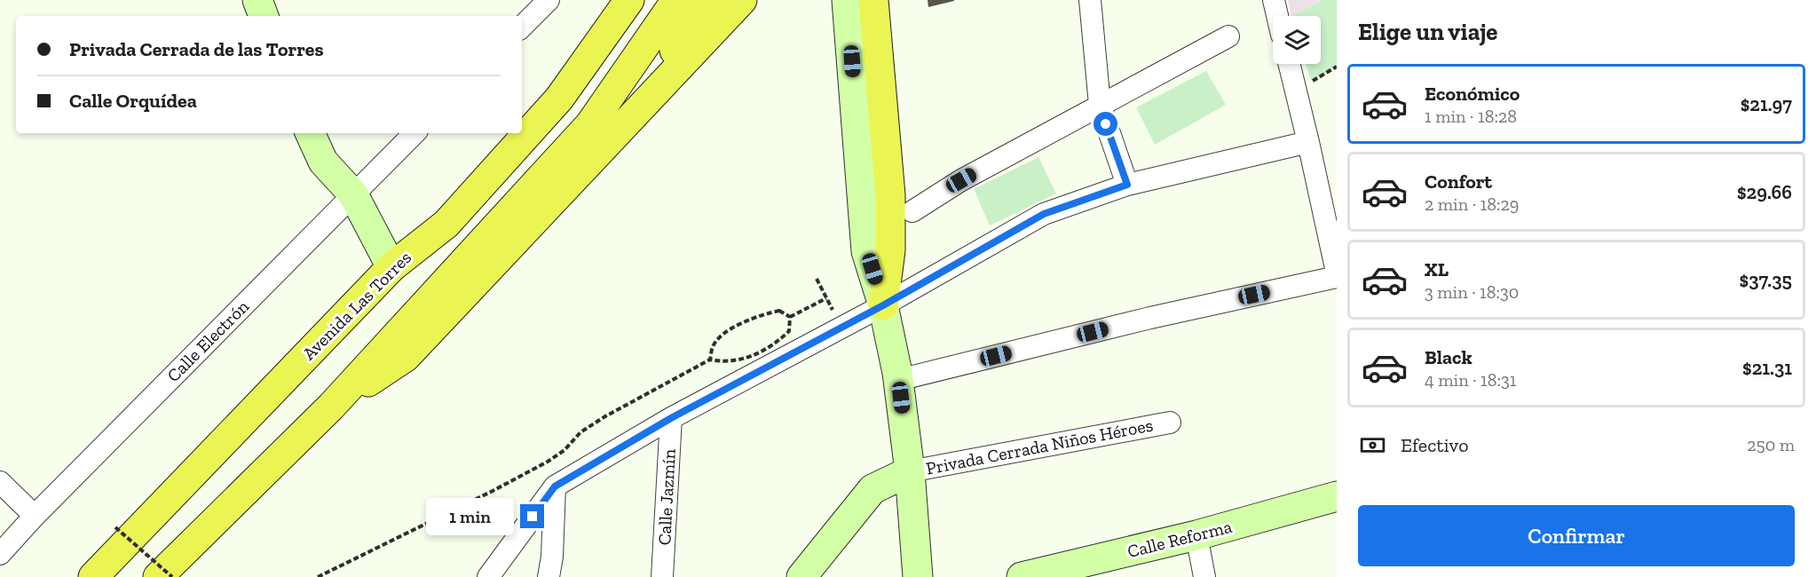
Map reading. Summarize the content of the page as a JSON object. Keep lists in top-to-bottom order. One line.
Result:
{"streets":{"highway":["Avenida Las Torres"],"street":["Calle Electrón","Privada Cerrada Niños Héroes","Calle Jazmín","Calle Reforma"]},"page":{"heading":"Elige un viaje","banner":["Privada Cerrada de las Torres","Calle Orquídea"],"list":[{"name":"Económico","note":"1 min · 18:28","value":"$21.97"},{"name":"Confort","note":"2 min · 18:29","value":"$29.66"},{"name":"XL","note":"3 min · 18:30","value":"$37.35"},{"name":"Black","note":"4 min · 18:31","value":"$21.31"}],"pay":["Efectivo","250 m"],"buttons":"Confirmar","bubble":"1 min"}}
